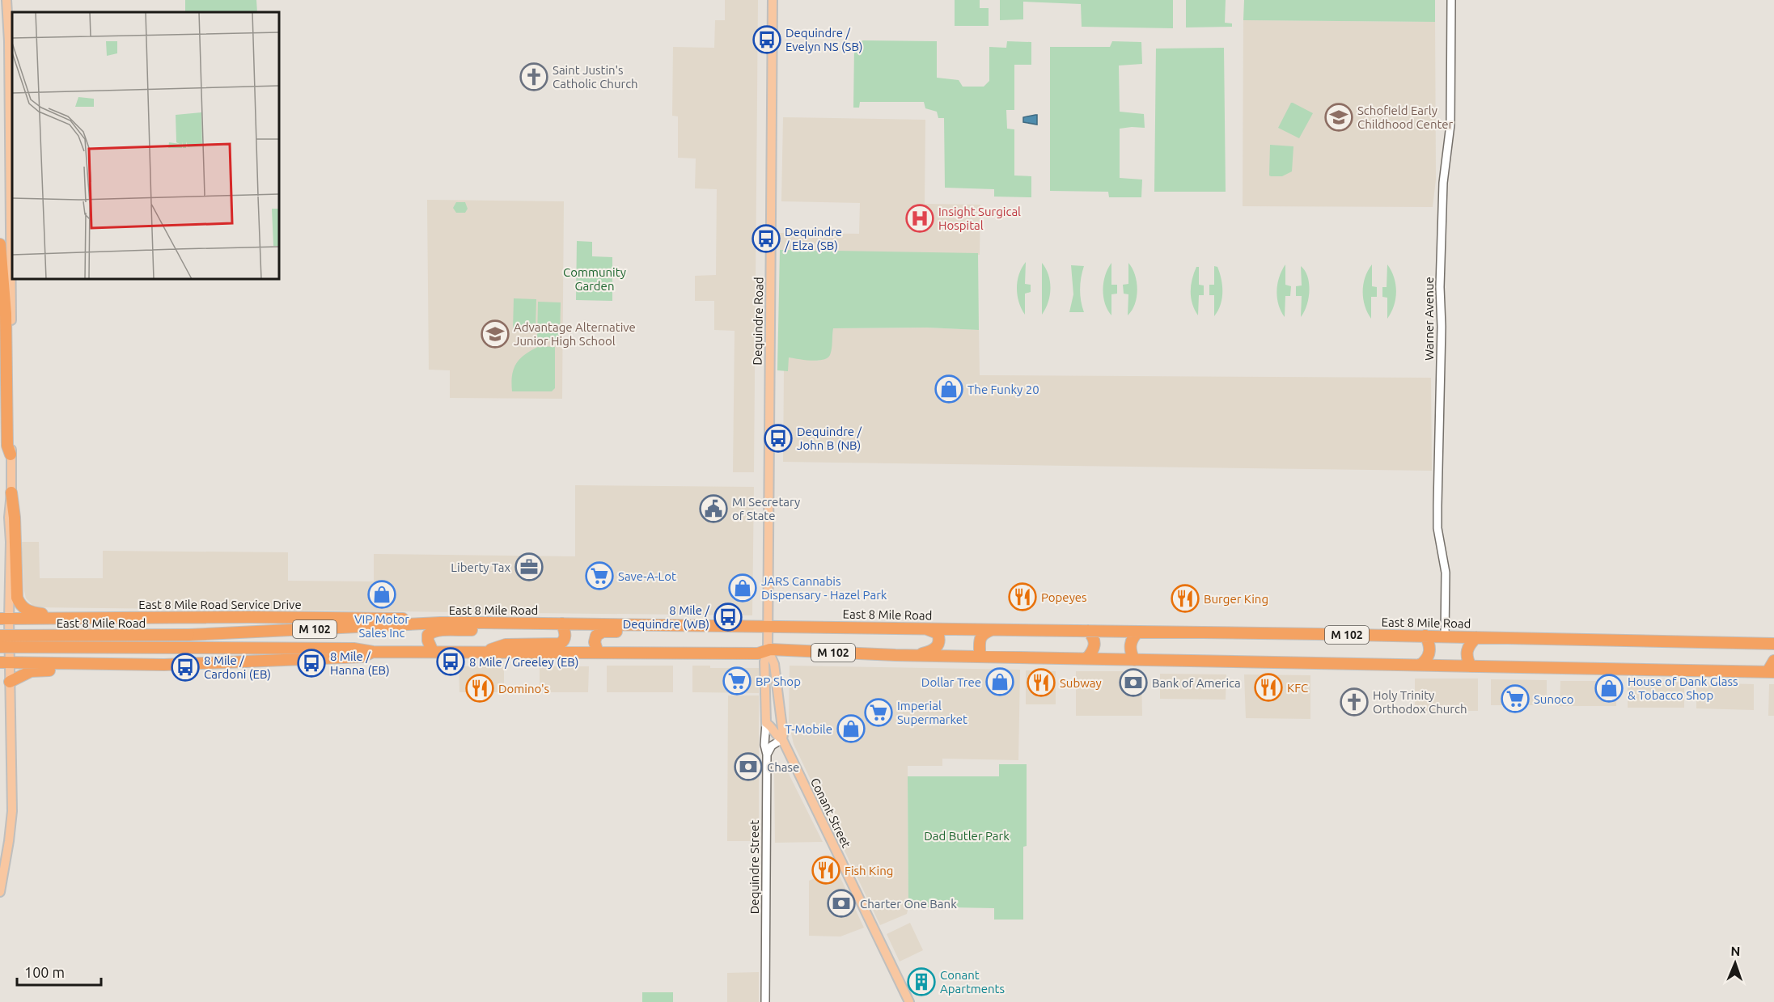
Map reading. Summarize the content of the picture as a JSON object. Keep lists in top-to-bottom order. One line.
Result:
{"streets":{"highway":["East 8 Mile Road Service Drive","East 8 Mile Road","M 102"],"main road":["Dequindre Road","Conant Street"],"street":["Warner Avenue","Dequindre Street"]},"crossings":[["Warner Avenue","East 8 Mile Road"],["Dequindre Road","East 8 Mile Road"],["Dequindre Road","Conant Street"],["East 8 Mile Road Service Drive","East 8 Mile Road"],["East 8 Mile Road","Conant Street"],["Conant Street","Dequindre Street"]],"parks":["Community Garden","Dad Butler Park"],"places":{"bus stop":["Dequindre / Evelyn NS (SB)","Dequindre / Elza (SB)","Dequindre / John B (NB)","8 Mile / Dequindre (WB)","8 Mile / Greeley (EB)","8 Mile / Hanna (EB)","8 Mile / Cardoni (EB)"],"church":["Saint Justin's Catholic Church","Holy Trinity Orthodox Church"],"school or university":["Schofield Early Childhood Center","Advantage Alternative Junior High School"],"hospital":["Insight Surgical Hospital"],"shop":["The Funky 20","JARS Cannabis Dispensary - Hazel Park","VIP Motor Sales Inc","Dollar Tree","House of Dank Glass & Tobacco Shop","T-Mobile"],"public building":["MI Secretary of State"],"office":["Liberty Tax"],"supermarket":["Save-A-Lot","BP Shop","Sunoco","Imperial Supermarket"],"restaurant":["Popeyes","Burger King","Subway","KFC","Domino's","Fish King"],"bank":["Bank of America","Chase","Charter One Bank"],"building":["Conant Apartments"]},"scale_bar":"100 m","north":"top"}
